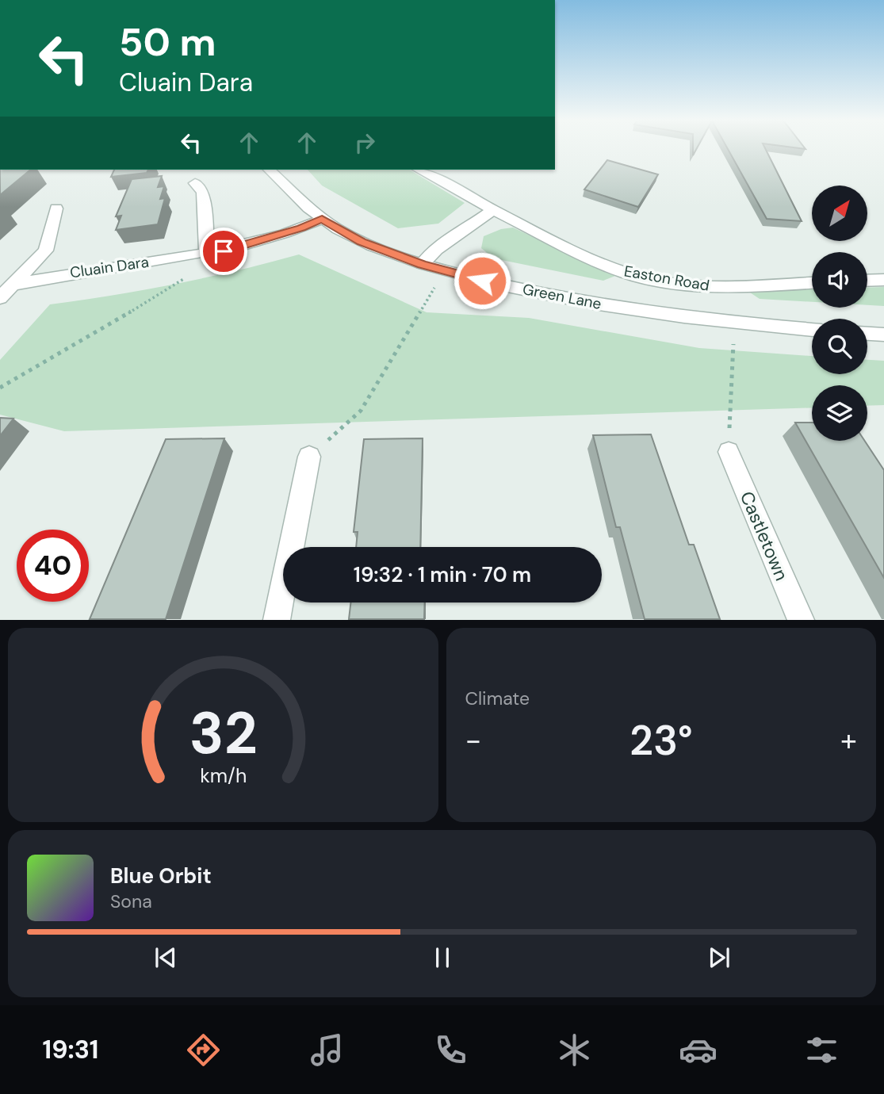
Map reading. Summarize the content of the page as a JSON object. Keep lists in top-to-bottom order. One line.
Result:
{"streets":{"street":["Cluain Dara","Easton Road","Green Lane","Castletown"]},"crossings":[["Cluain Dara","Green Lane"]],"north":"top right","page":{"turn":["50 m","Cluain Dara"],"limit":"40","trip":"19:32 · 1 min · 70 m","tile":"Climate","heat":["−","23°","+"],"song":["Blue Orbit","Sona"],"tabs":"19:31","gauge":["32","km/h"]}}
